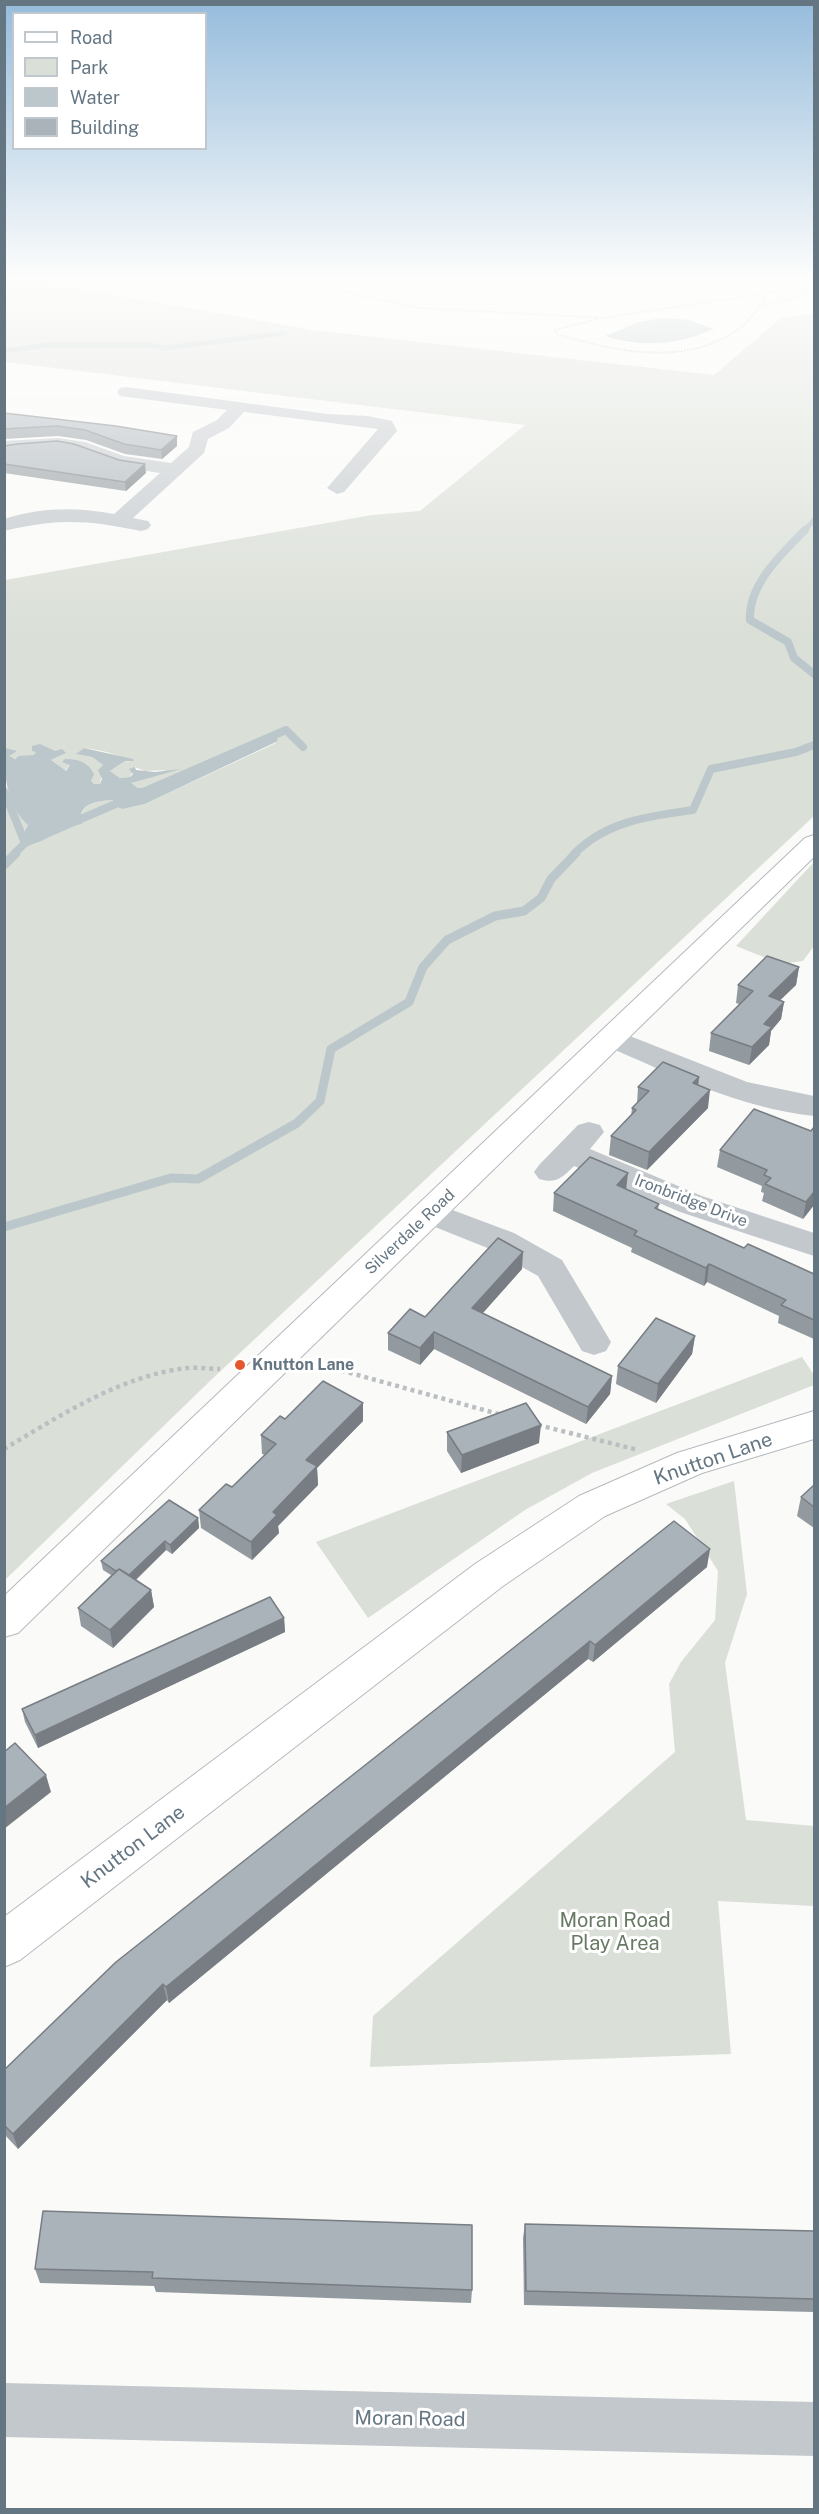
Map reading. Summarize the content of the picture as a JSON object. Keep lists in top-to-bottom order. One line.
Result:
{"streets":{"main road":["Silverdale Road","Knutton Lane"],"street":["Ironbridge Drive","Moran Road"]},"parks":["Moran Road Play Area"],"places":["Knutton Lane"],"legend":["Road","Park","Water","Building"]}
